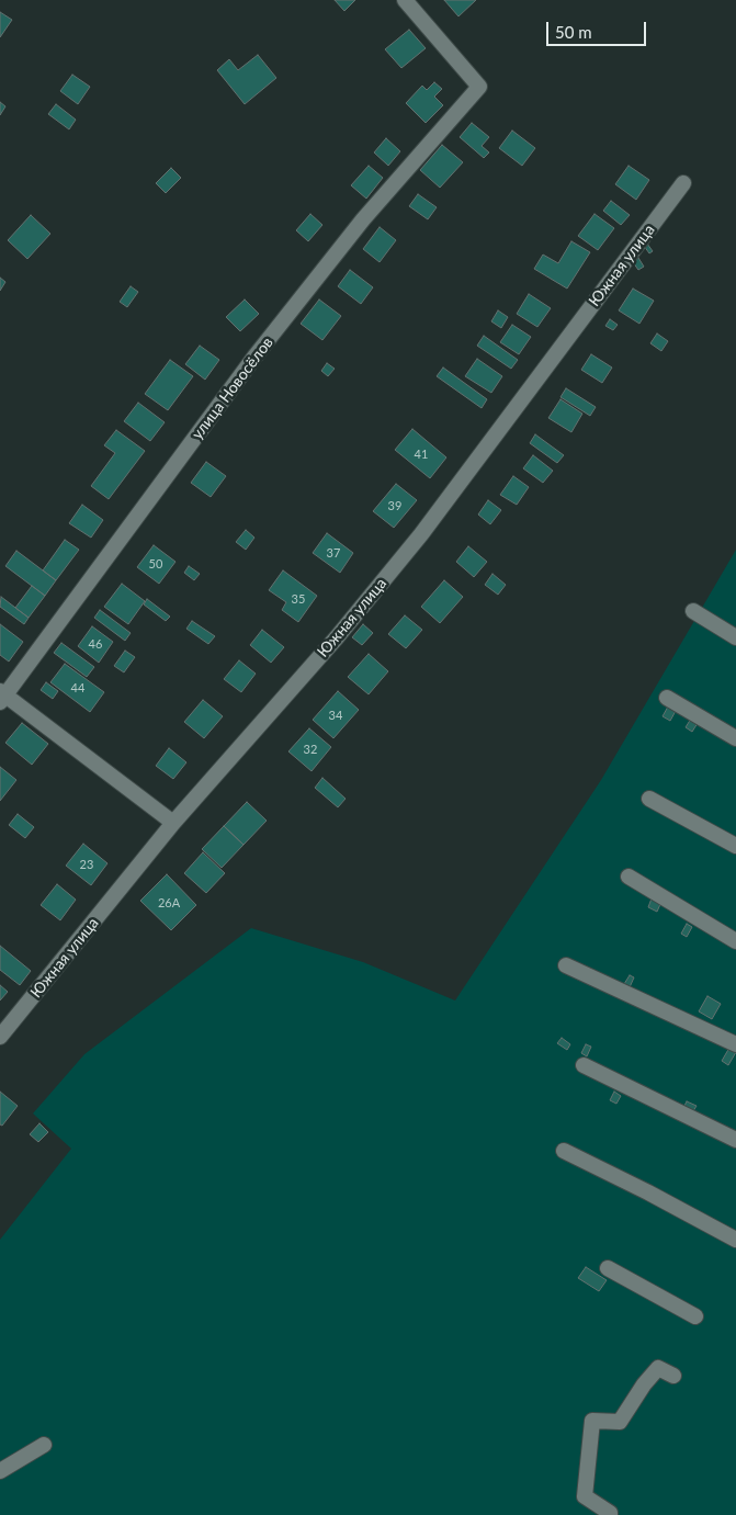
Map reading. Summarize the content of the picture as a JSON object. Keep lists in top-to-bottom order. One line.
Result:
{"streets":{"street":["Южная улица","улица Новосёлов"]},"house_numbers":["41","39","37","50","35","46","44","34","32","23","26А"],"scale_bar":"50 m"}
